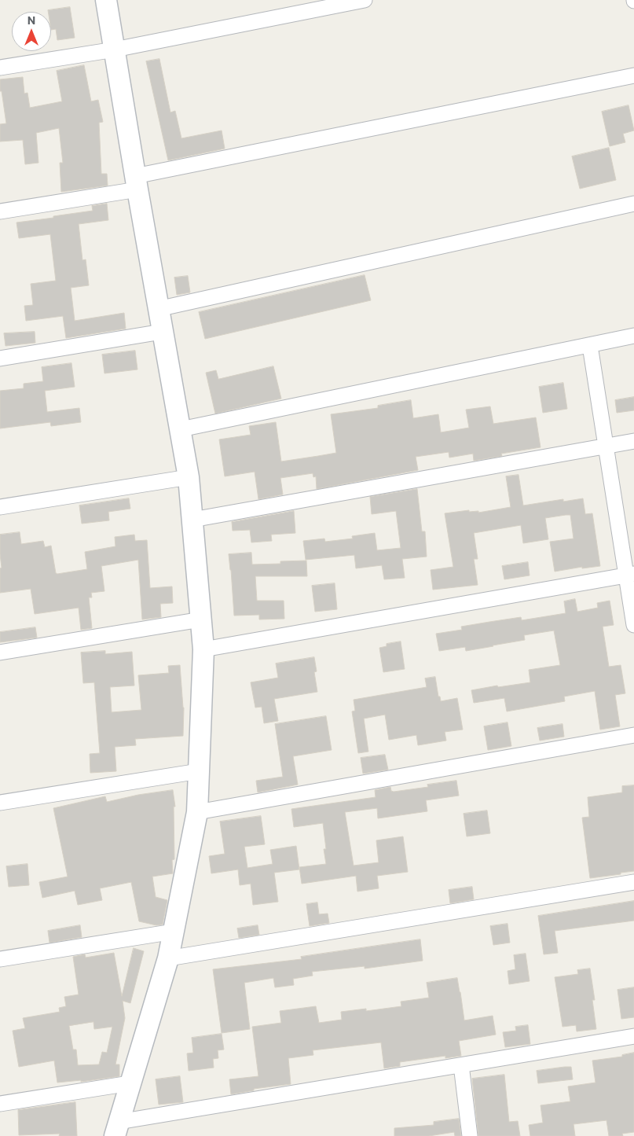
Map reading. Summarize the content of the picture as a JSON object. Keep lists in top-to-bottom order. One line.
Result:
{"north":"top"}
